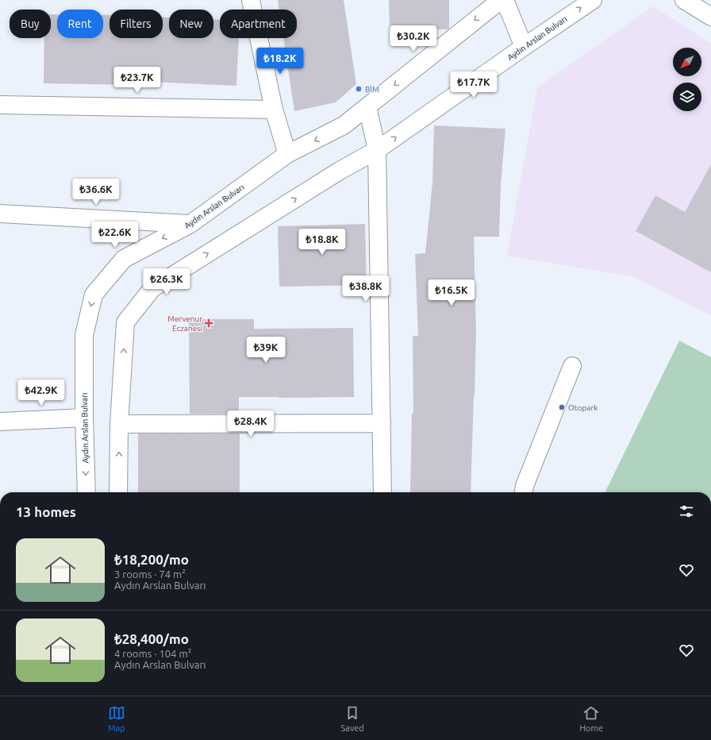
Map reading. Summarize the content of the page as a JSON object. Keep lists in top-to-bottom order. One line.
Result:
{"streets":{"street":["Aydın Arslan Bulvarı"]},"places":{"other":["BİM","Otopark"],"health":["Mervenur Eczanesi"]},"north":"bottom left","page":{"chip":["Buy","Rent","Filters","New","Apartment"],"price":["₺30.2K","₺18.2K","₺23.7K","₺17.7K","₺36.6K","₺22.6K","₺18.8K","₺26.3K","₺38.8K","₺16.5K","₺39K","₺42.9K","₺28.4K"],"heading":"13 homes","list":[{"name":"₺18,200/mo","note":"3 rooms · 74 m² · Aydın Arslan Bulvarı"},{"name":"₺28,400/mo","note":"4 rooms · 104 m² · Aydın Arslan Bulvarı"}],"tabs":["Map","Saved","Home"]}}
